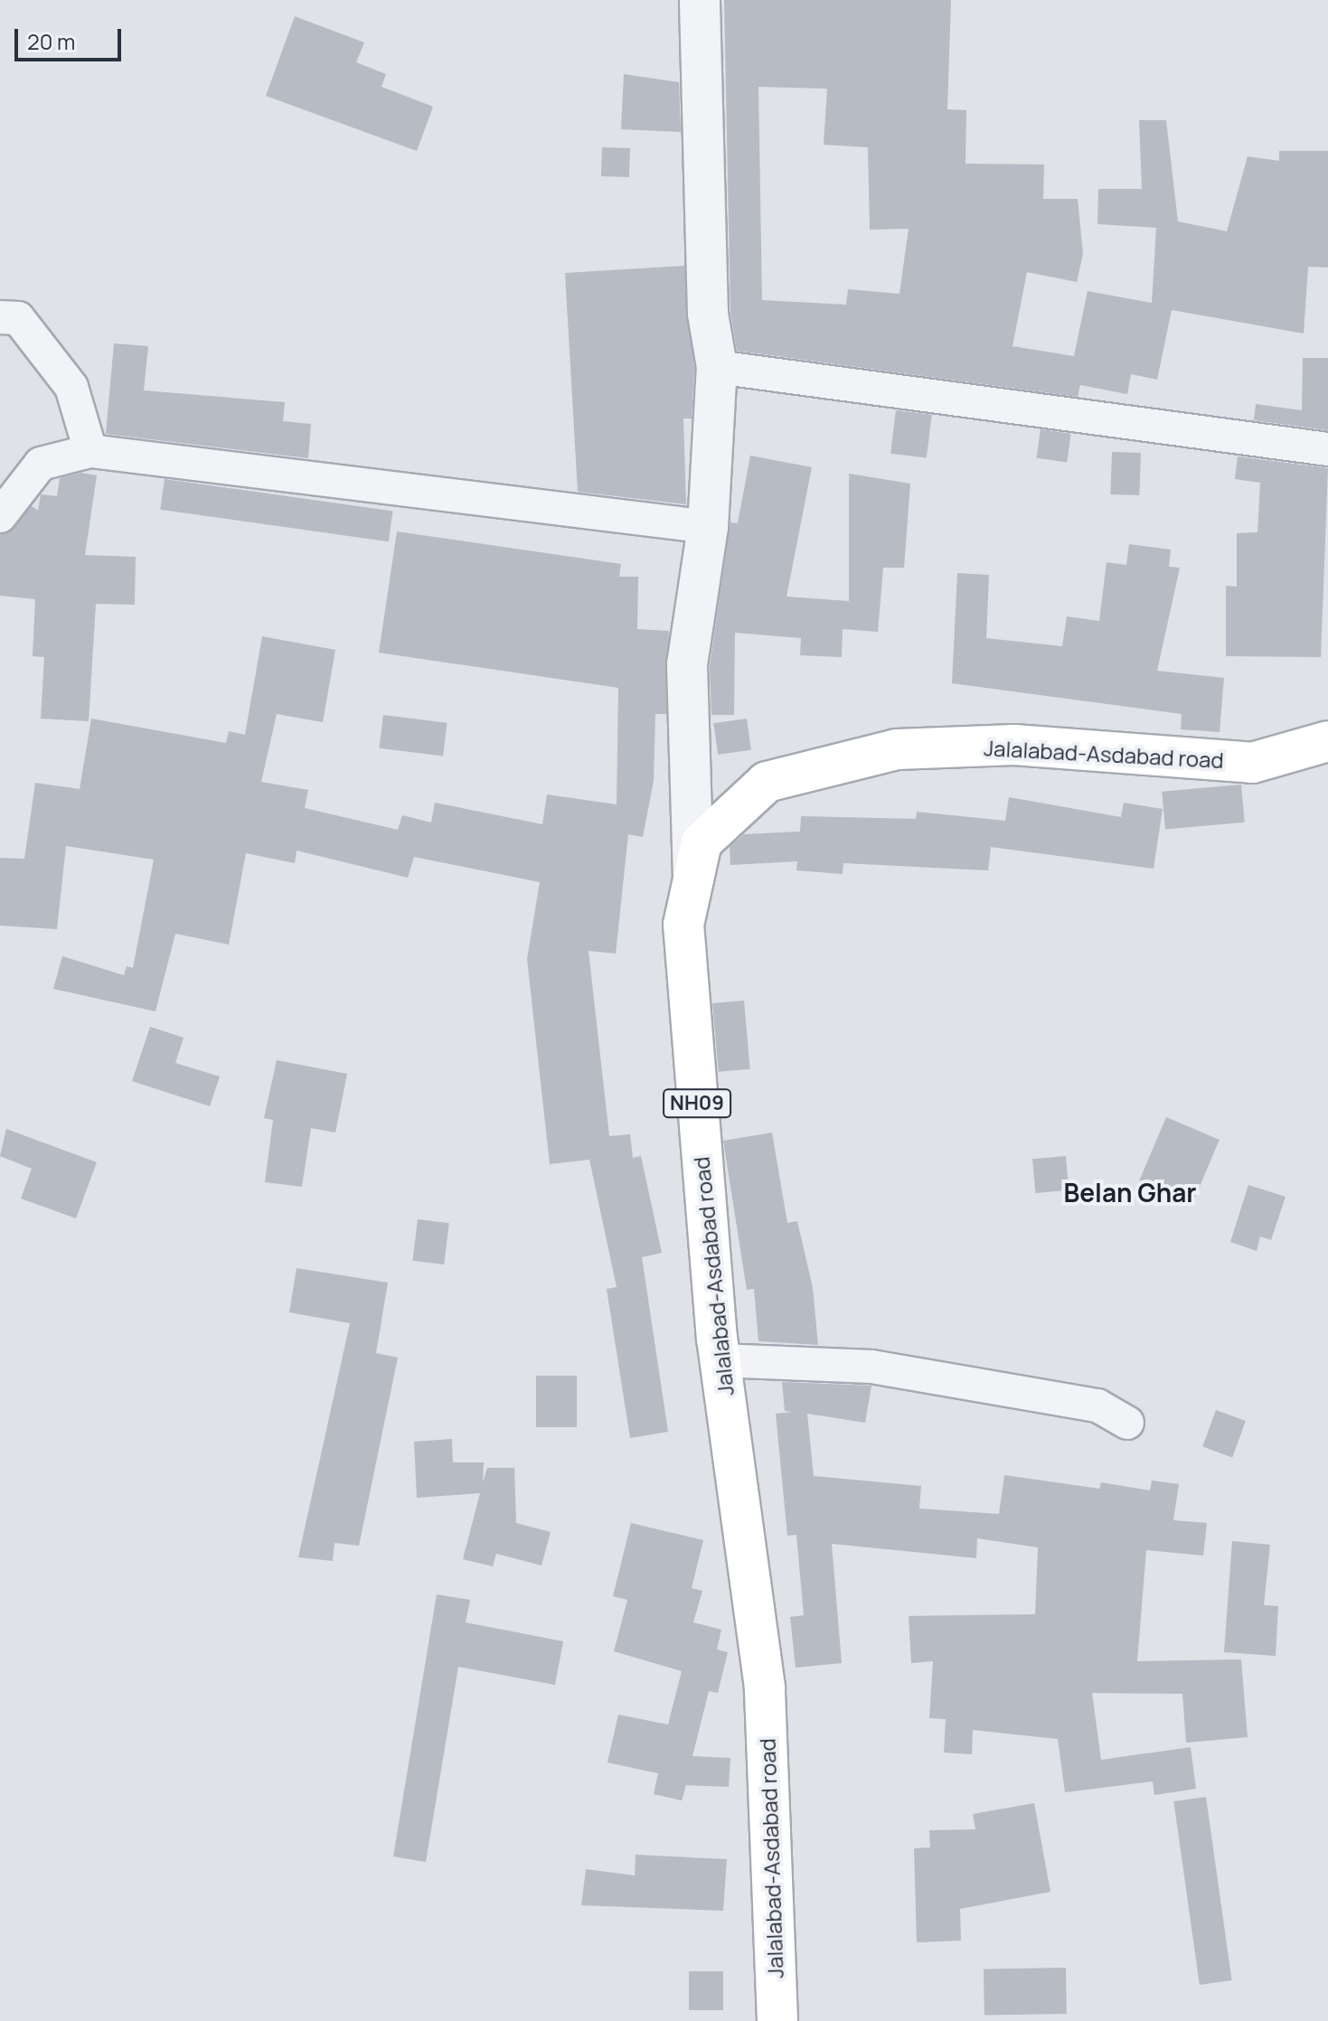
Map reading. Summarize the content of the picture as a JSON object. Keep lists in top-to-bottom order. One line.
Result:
{"streets":{"main road":["Jalalabad-Asdabad road","NH09"]},"districts":["Belan Ghar"],"scale_bar":"20 m"}
